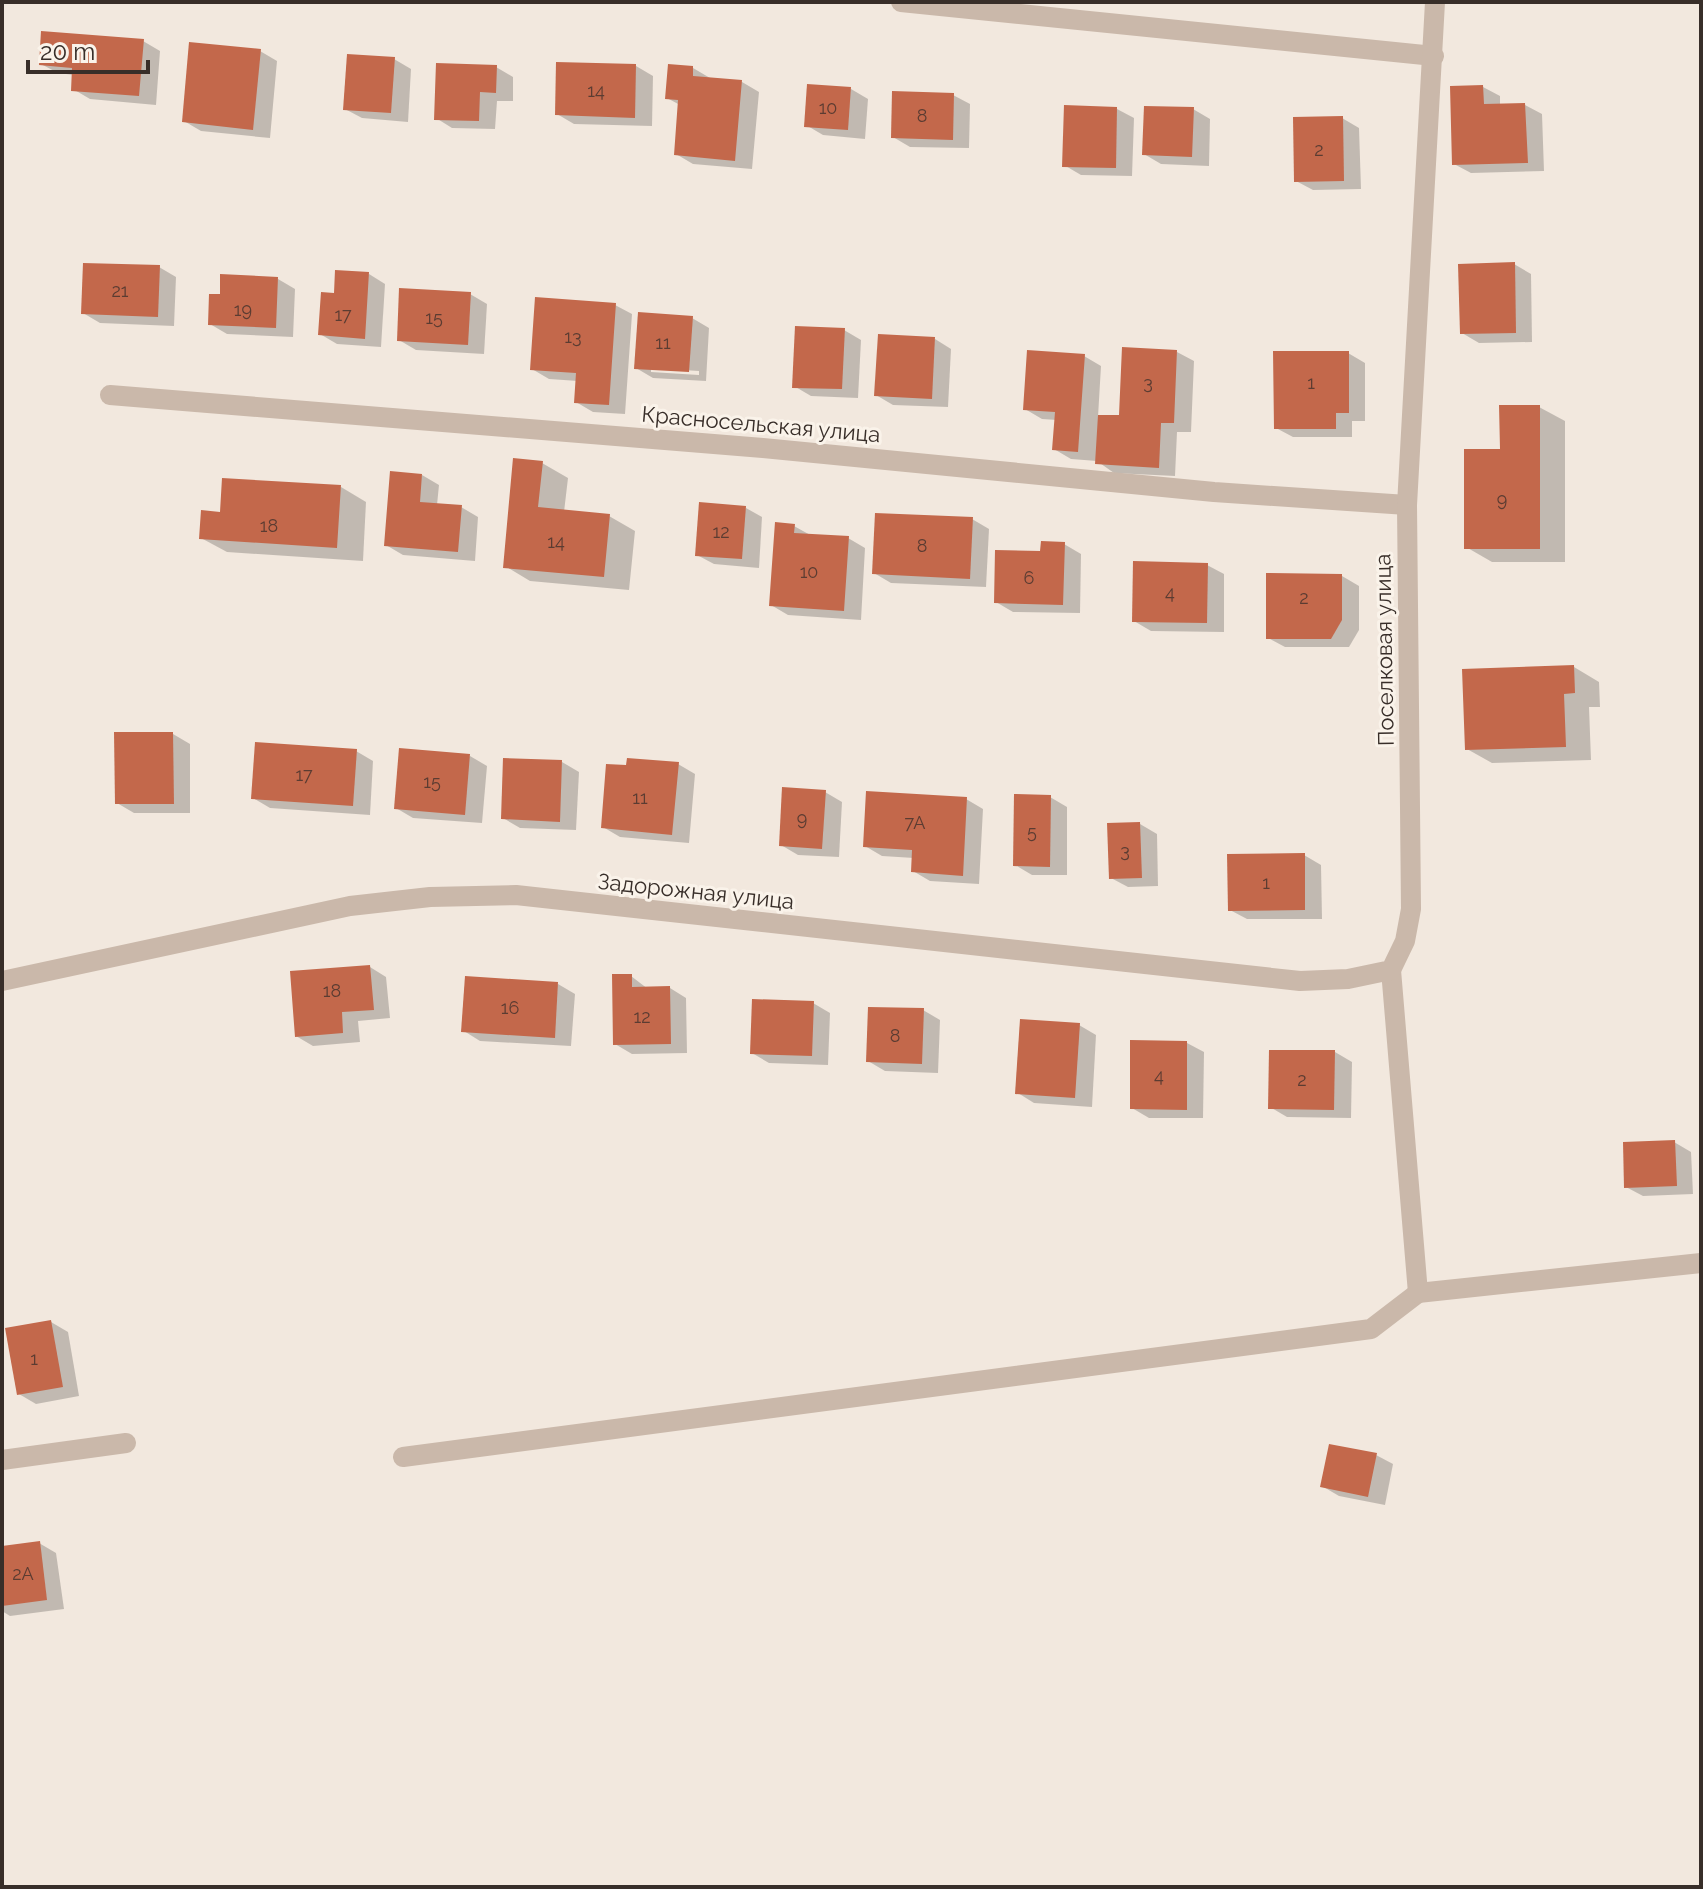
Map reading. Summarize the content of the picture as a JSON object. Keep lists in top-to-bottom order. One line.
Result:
{"streets":{"street":["Красносельская улица","Поселковая улица","Задорожная улица"]},"crossings":[["Красносельская улица","Поселковая улица"],["Поселковая улица","Задорожная улица"]],"house_numbers":["14","10","8","2","21","19","17","15","13","11","3","1","9","18","12","14","8","10","6","4","2","17","15","11","9","7А","5","3","1","18","16","12","8","4","2","1","2А"],"scale_bar":"20 m"}
